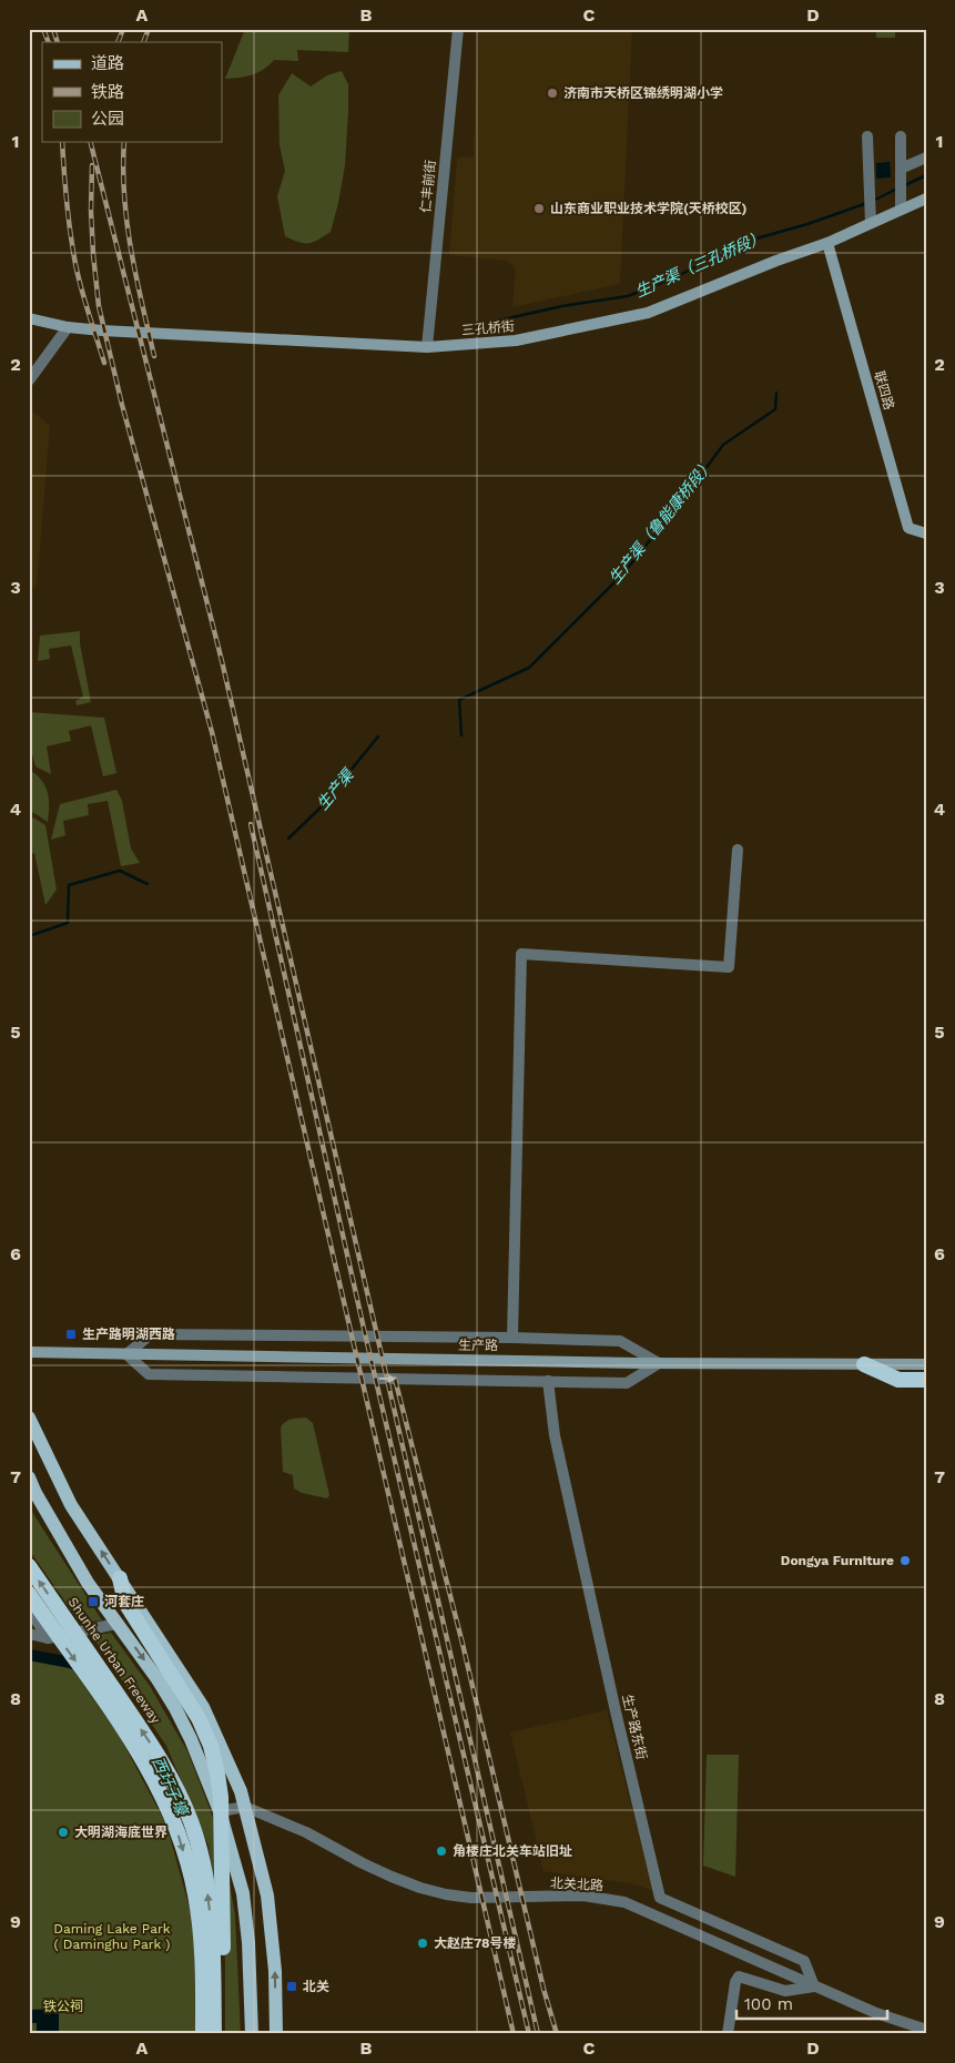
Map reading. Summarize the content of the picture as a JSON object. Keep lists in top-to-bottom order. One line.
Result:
{"streets":{"highway":["Shunhe Urban Freeway"],"main road":["三孔桥街","联四路","生产路"],"street":["仁丰前街","生产路东街","北关北路"]},"crossings":[["仁丰前街","三孔桥街"],["三孔桥街","联四路"],["生产路东街","北关北路"]],"water":["生产渠（三孔桥段）","生产渠（鲁能康桥段）","生产渠","西圩子壕"],"parks":["Daming Lake Park ( Daminghu Park )","铁公祠"],"places":{"other":["济南市天桥区锦绣明湖小学","山东商业职业技术学院(天桥校区)","Dongya Furniture","大明湖海底世界","角楼庄北关车站旧址","大赵庄78号楼"],"transit":["生产路明湖西路","河套庄","北关"]},"legend":["道路","铁路","公园"],"scale_bar":"100 m","grid":{"columns":["A","B","C","D"],"rows":["1","2","3","4","5","6","7","8","9"]}}
